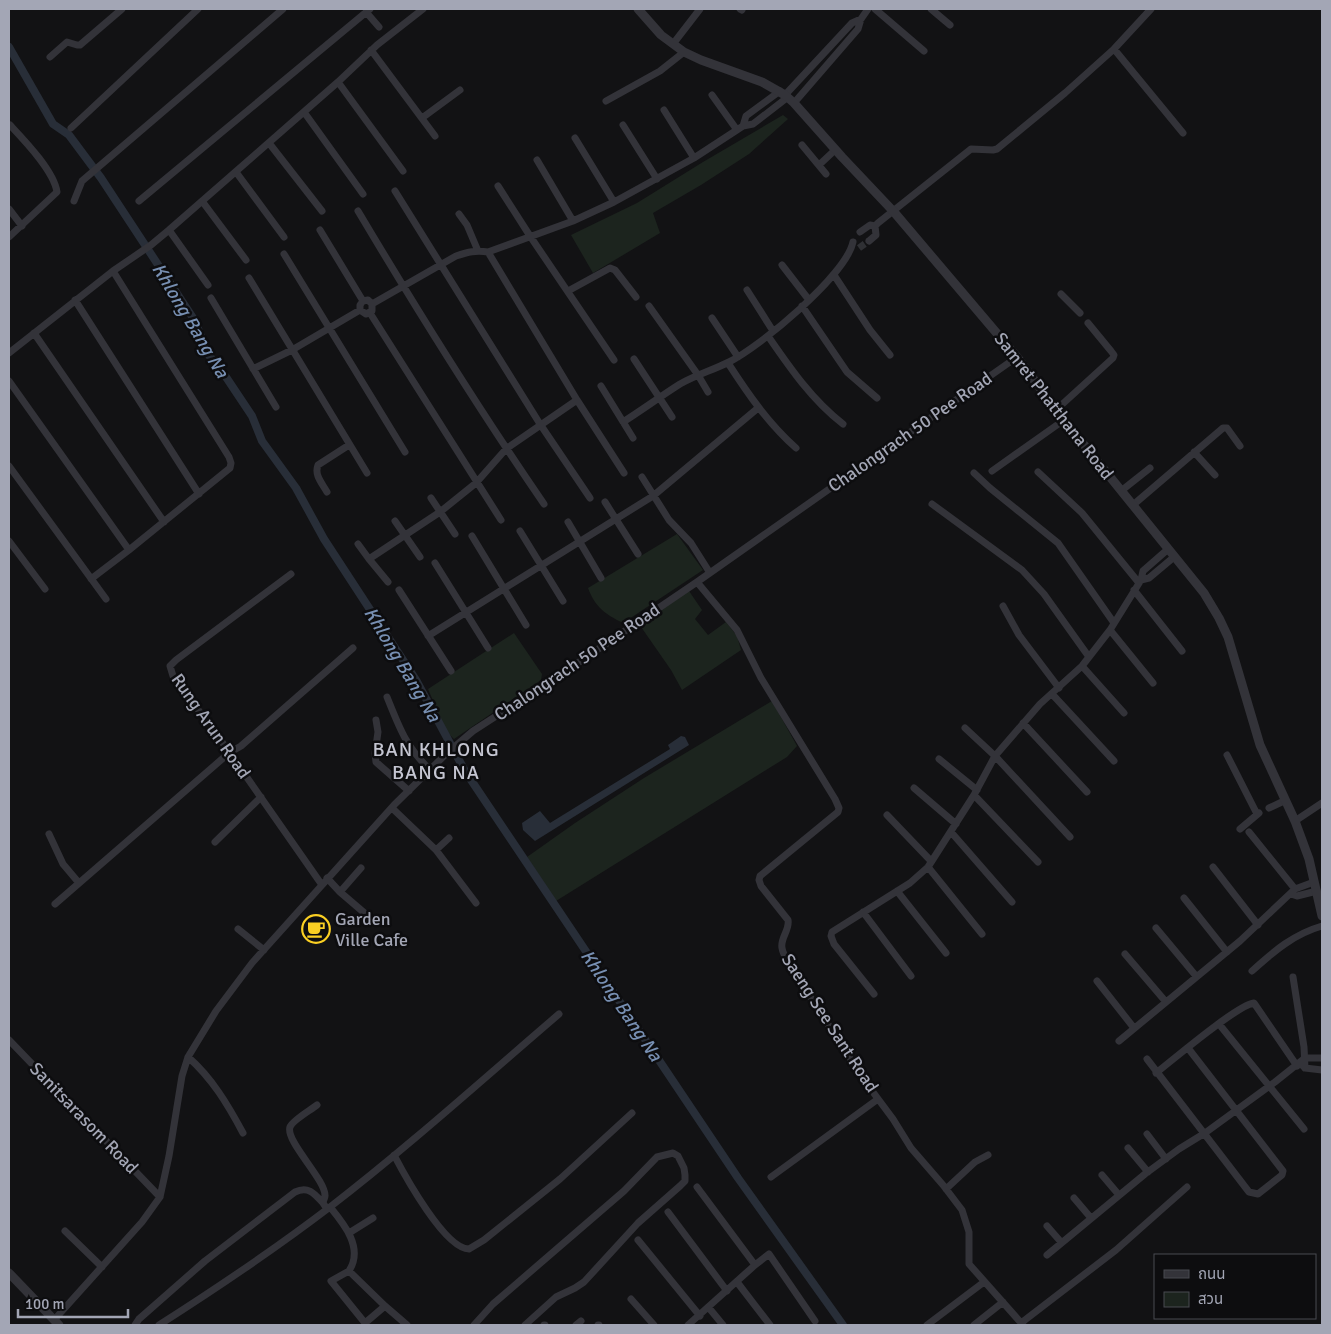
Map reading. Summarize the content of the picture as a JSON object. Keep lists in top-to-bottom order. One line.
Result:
{"streets":{"street":["Samret Phatthana Road","Chalongrach 50 Pee Road","Rung Arun Road","Saeng See Sant Road","Sanitsarasom Road"]},"crossings":[["Samret Phatthana Road","Chalongrach 50 Pee Road"],["Chalongrach 50 Pee Road","Rung Arun Road"],["Chalongrach 50 Pee Road","Saeng See Sant Road"],["Chalongrach 50 Pee Road","Sanitsarasom Road"]],"districts":["BAN KHLONG BANG NA"],"water":["Khlong Bang Na"],"places":{"cafe":["Garden Ville Cafe"]},"legend":["ถนน","สวน"],"scale_bar":"100 m"}
